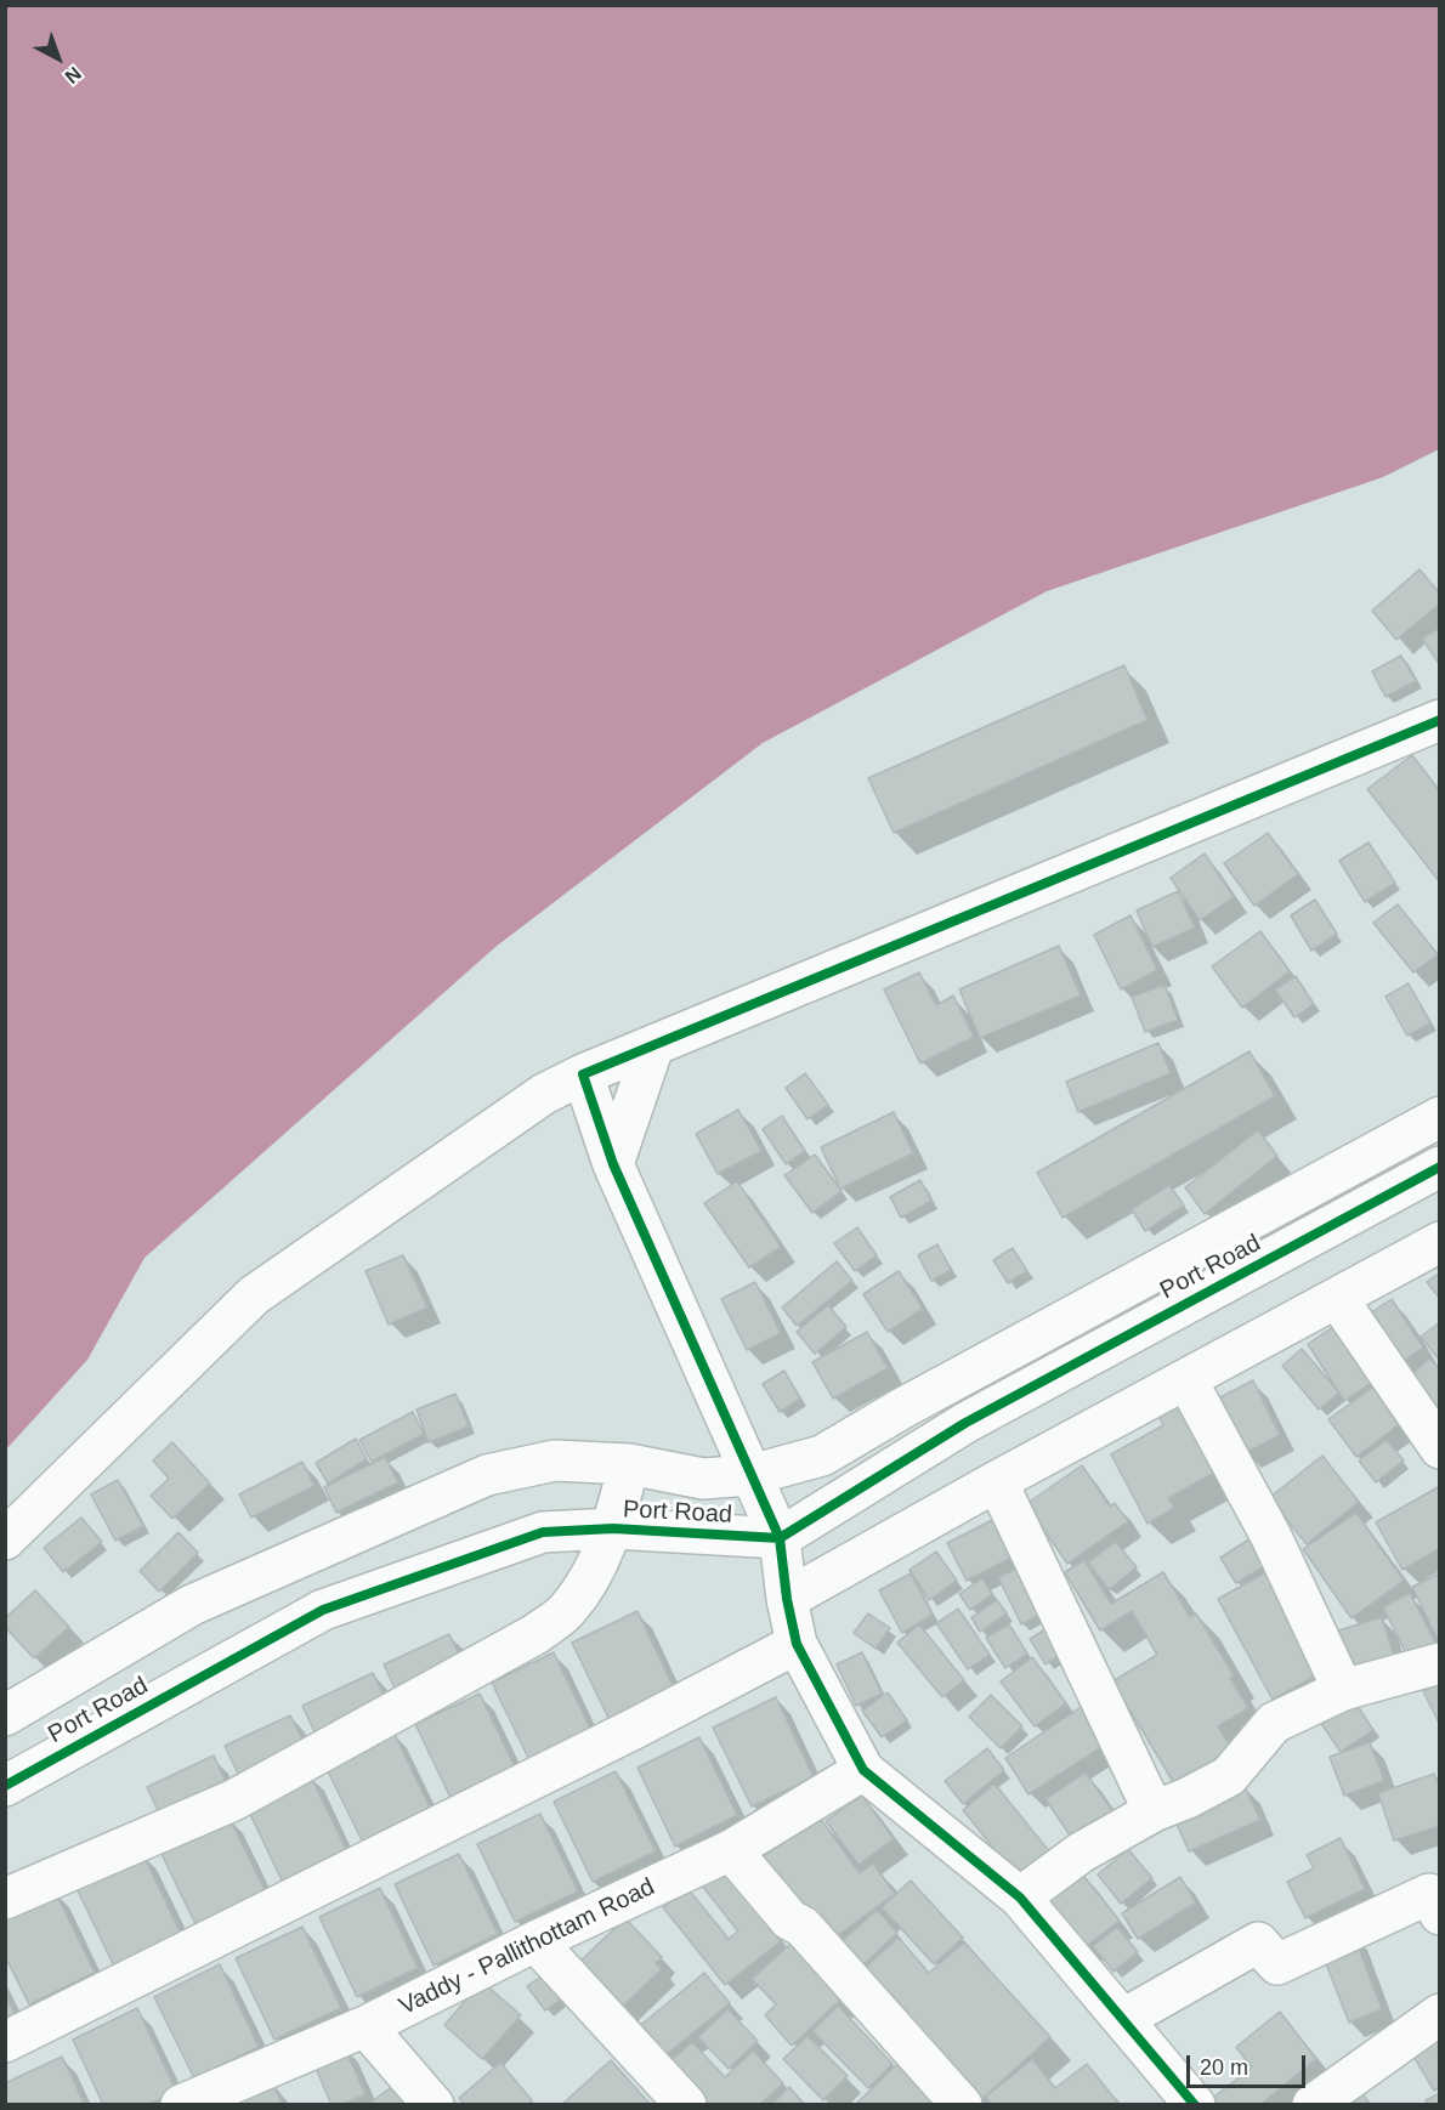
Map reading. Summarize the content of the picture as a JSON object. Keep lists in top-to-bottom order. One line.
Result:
{"streets":{"street":["Port Road","Vaddy - Pallithottam Road"]},"scale_bar":"20 m","north":"bottom right"}
